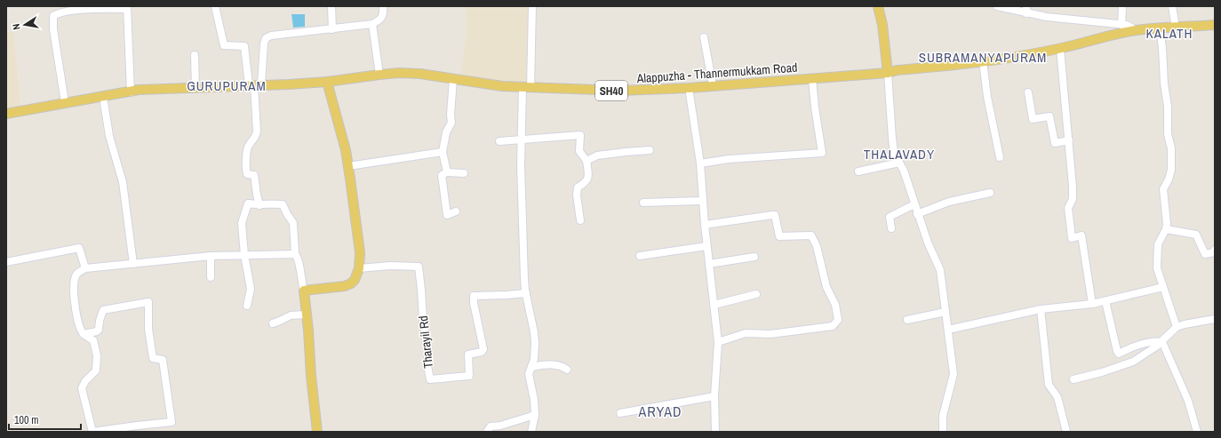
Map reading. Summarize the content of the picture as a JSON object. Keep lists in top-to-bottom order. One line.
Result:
{"streets":{"main road":["Alappuzha - Thannermukkam Road","SH40"],"street":["Tharayil Rd"]},"districts":["KALATH","SUBRAMANYAPURAM","GURUPURAM","THALAVADY","ARYAD"],"scale_bar":"100 m","north":"left"}
